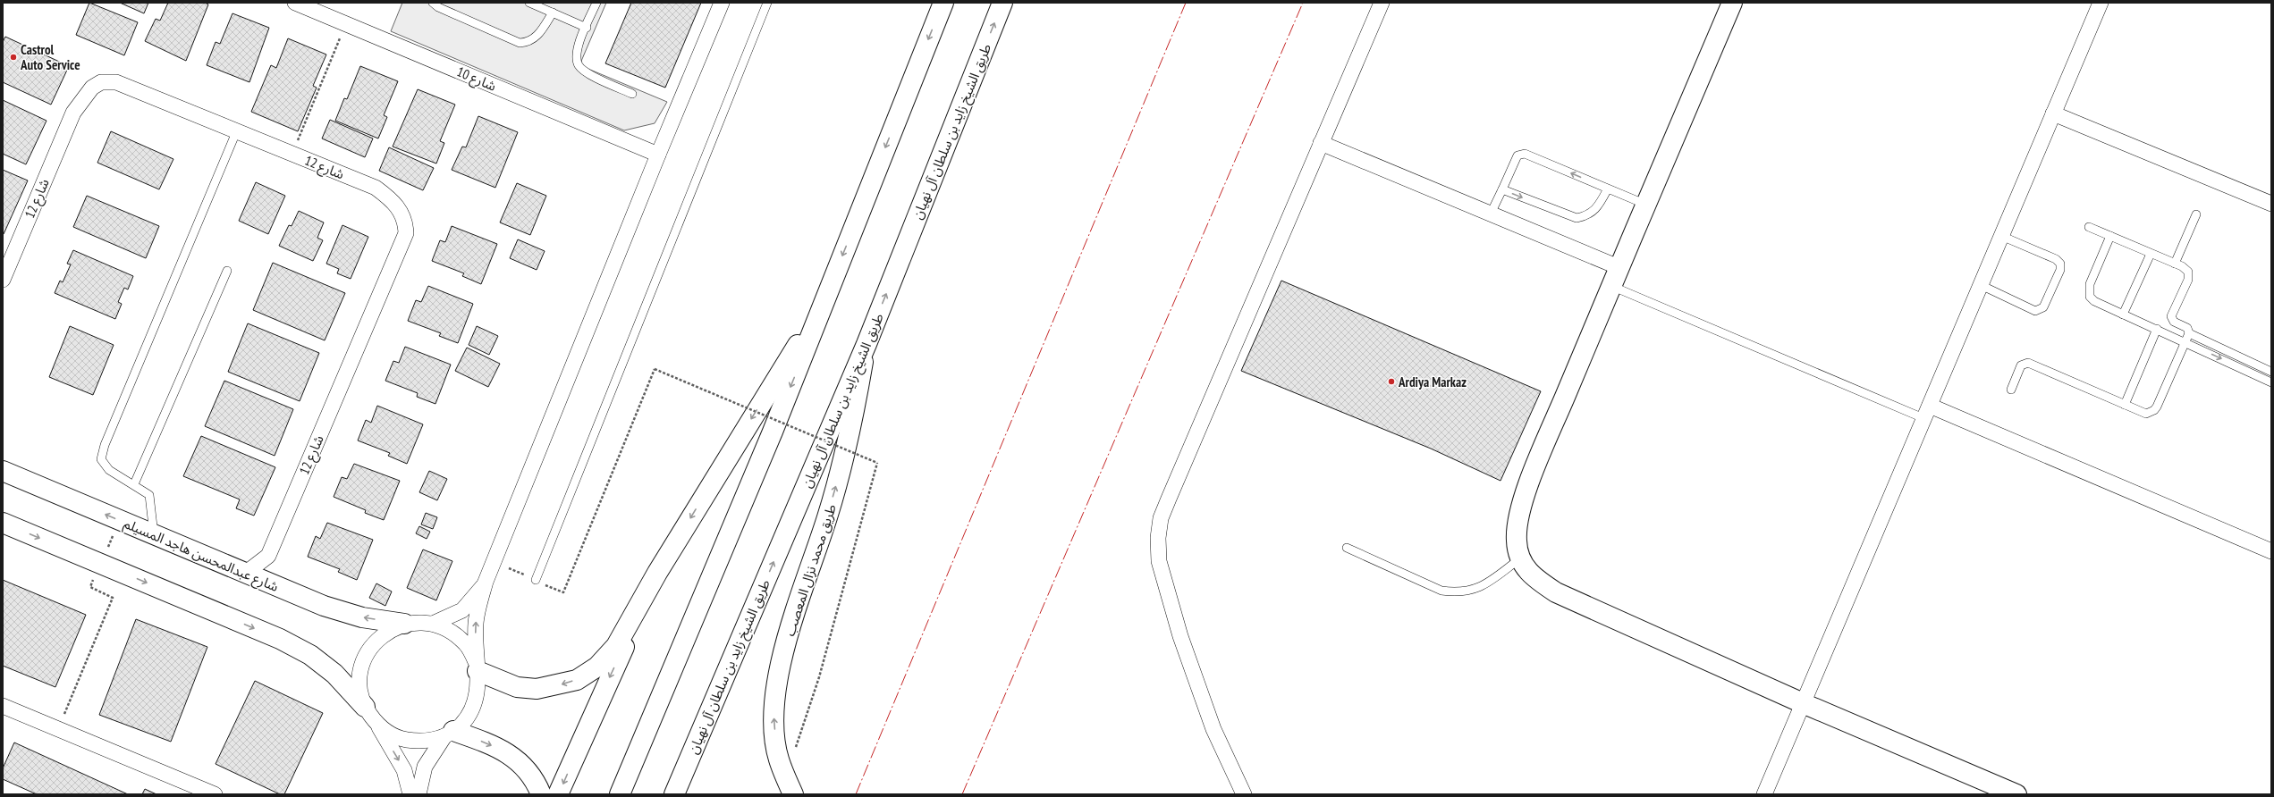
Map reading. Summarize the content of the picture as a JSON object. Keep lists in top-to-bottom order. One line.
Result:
{"streets":{"main road":["طريق الشيخ زايد بن سلطان آل نهيان","شارع عبدالمحسن هاجد المسيلم","طريق محمد نزال المعصب"],"street":["شارع 10","شارع 12"]},"crossings":[["طريق الشيخ زايد بن سلطان آل نهيان","طريق محمد نزال المعصب"],["شارع 12","شارع عبدالمحسن هاجد المسيلم"]],"places":["Castrol Auto Service","Ardiya Markaz"]}
